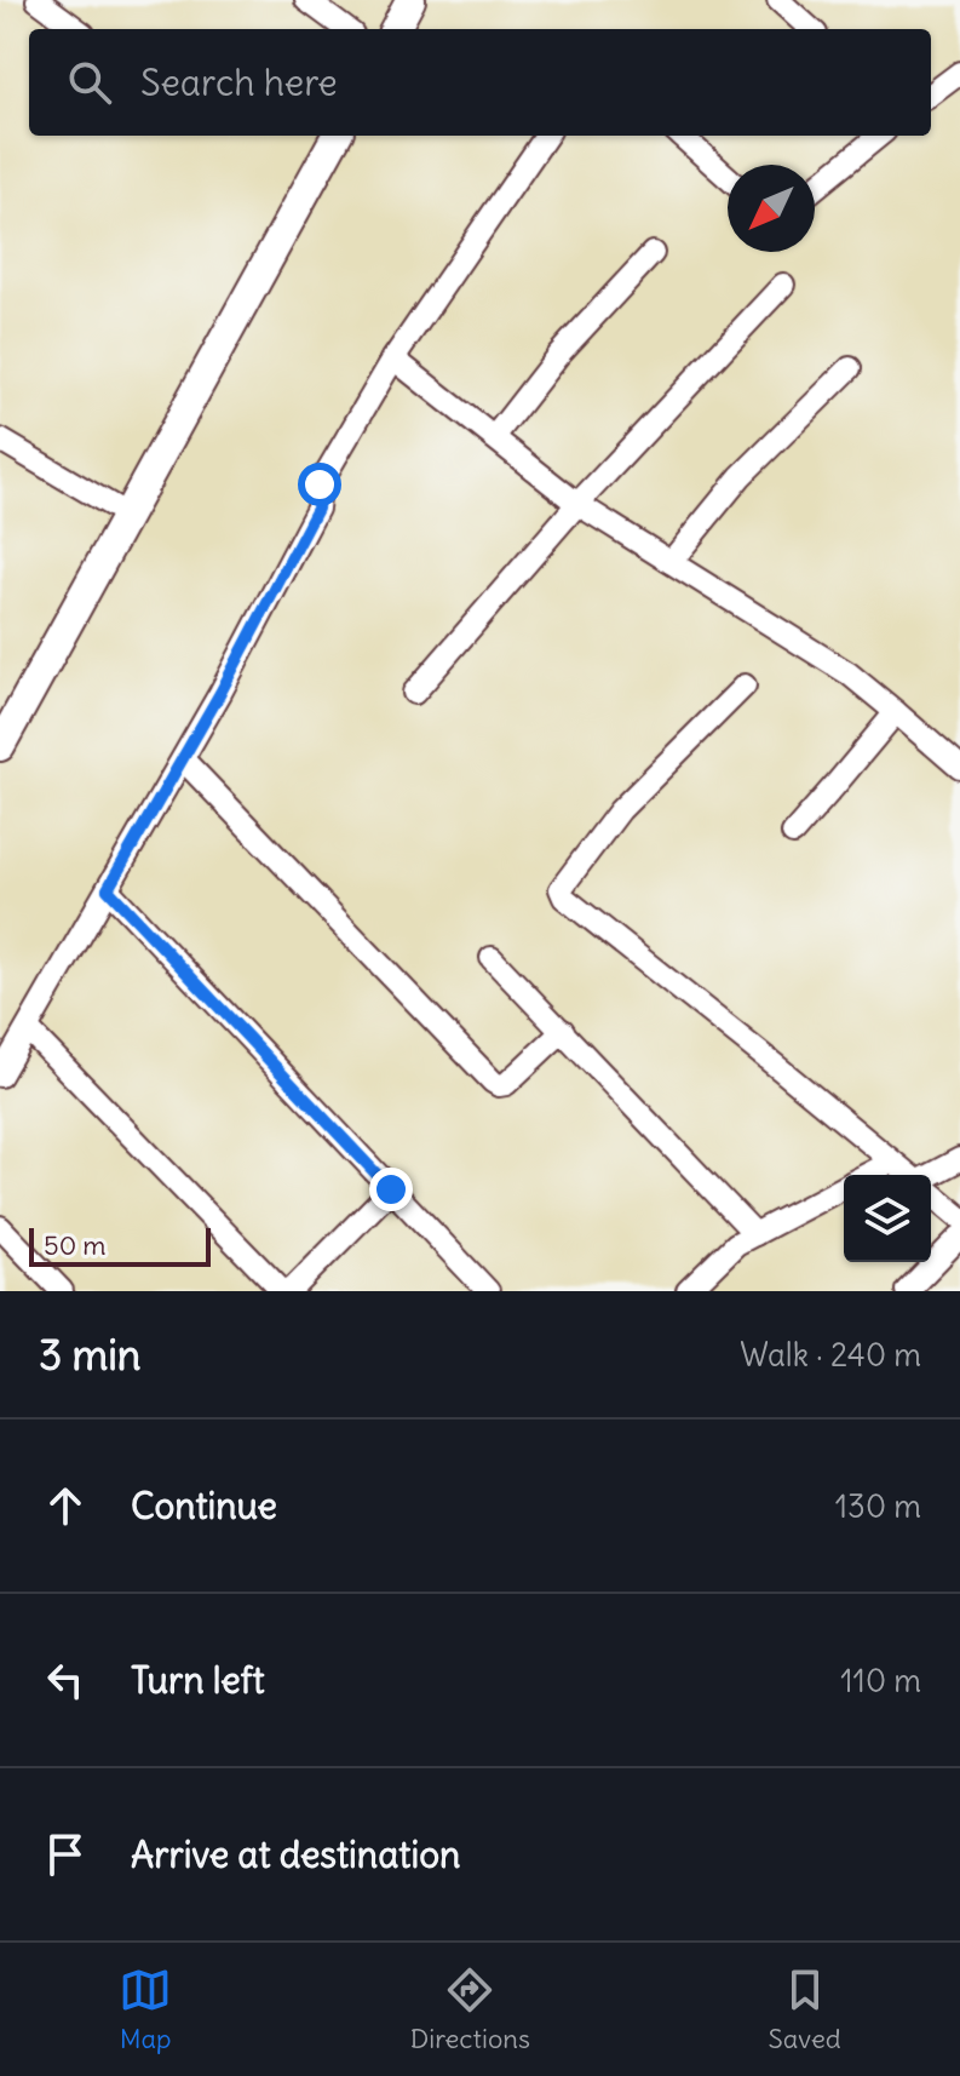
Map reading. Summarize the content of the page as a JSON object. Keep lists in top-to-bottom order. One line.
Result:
{"scale_bar":"50 m","north":"bottom left","page":{"search":"Search here","scale":"50 m","heading":["3 min","Walk · 240 m"],"list":[["Continue","130 m"],["Turn left","110 m"],"Arrive at destination"],"nav":["Map","Directions","Saved"]}}
